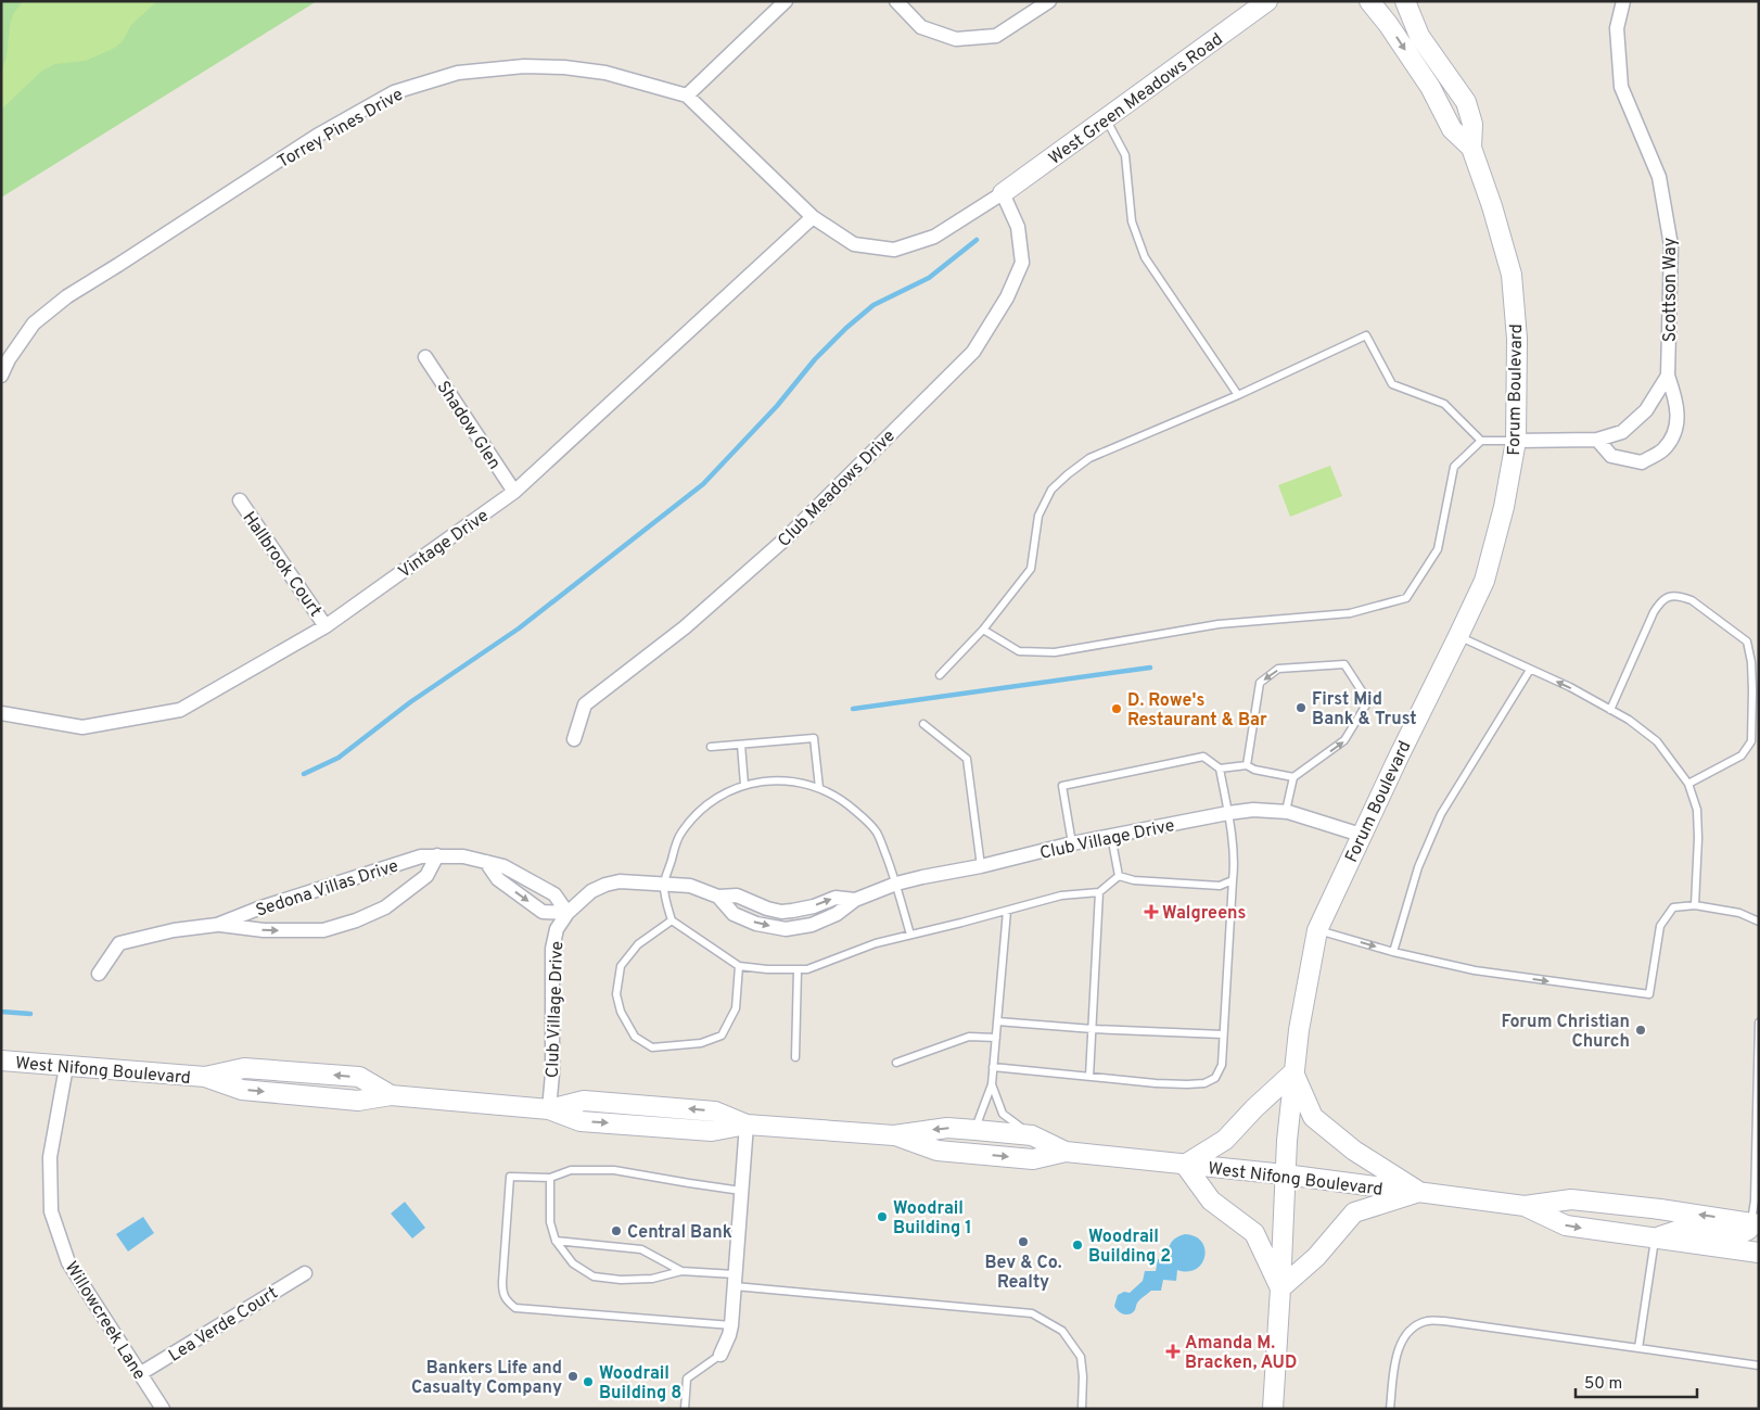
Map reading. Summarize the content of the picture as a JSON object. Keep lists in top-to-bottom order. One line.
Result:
{"streets":{"main road":["West Green Meadows Road","Forum Boulevard","West Nifong Boulevard"],"street":["Torrey Pines Drive","Scottson Way","Shadow Glen","Club Meadows Drive","Vintage Drive","Hallbrook Court","Club Village Drive","Sedona Villas Drive","Willowcreek Lane","Lea Verde Court"]},"crossings":[["West Green Meadows Road","Torrey Pines Drive"],["West Green Meadows Road","Club Meadows Drive"],["Torrey Pines Drive","Club Meadows Drive"],["Torrey Pines Drive","Vintage Drive"],["Forum Boulevard","Club Village Drive"],["Forum Boulevard","West Nifong Boulevard"],["Shadow Glen","Vintage Drive"],["Vintage Drive","Hallbrook Court"],["Club Village Drive","Sedona Villas Drive"],["Club Village Drive","West Nifong Boulevard"],["West Nifong Boulevard","Willowcreek Lane"],["Willowcreek Lane","Lea Verde Court"]],"places":{"other":["First Mid Bank & Trust","D. Rowe's Restaurant & Bar","Forum Christian Church","Woodrail Building 1","Central Bank","Bev & Co. Realty","Woodrail Building 2","Bankers Life and Casualty Company","Woodrail Building 8"],"health":["Walgreens","Amanda M. Bracken, AUD"]},"scale_bar":"50 m"}
